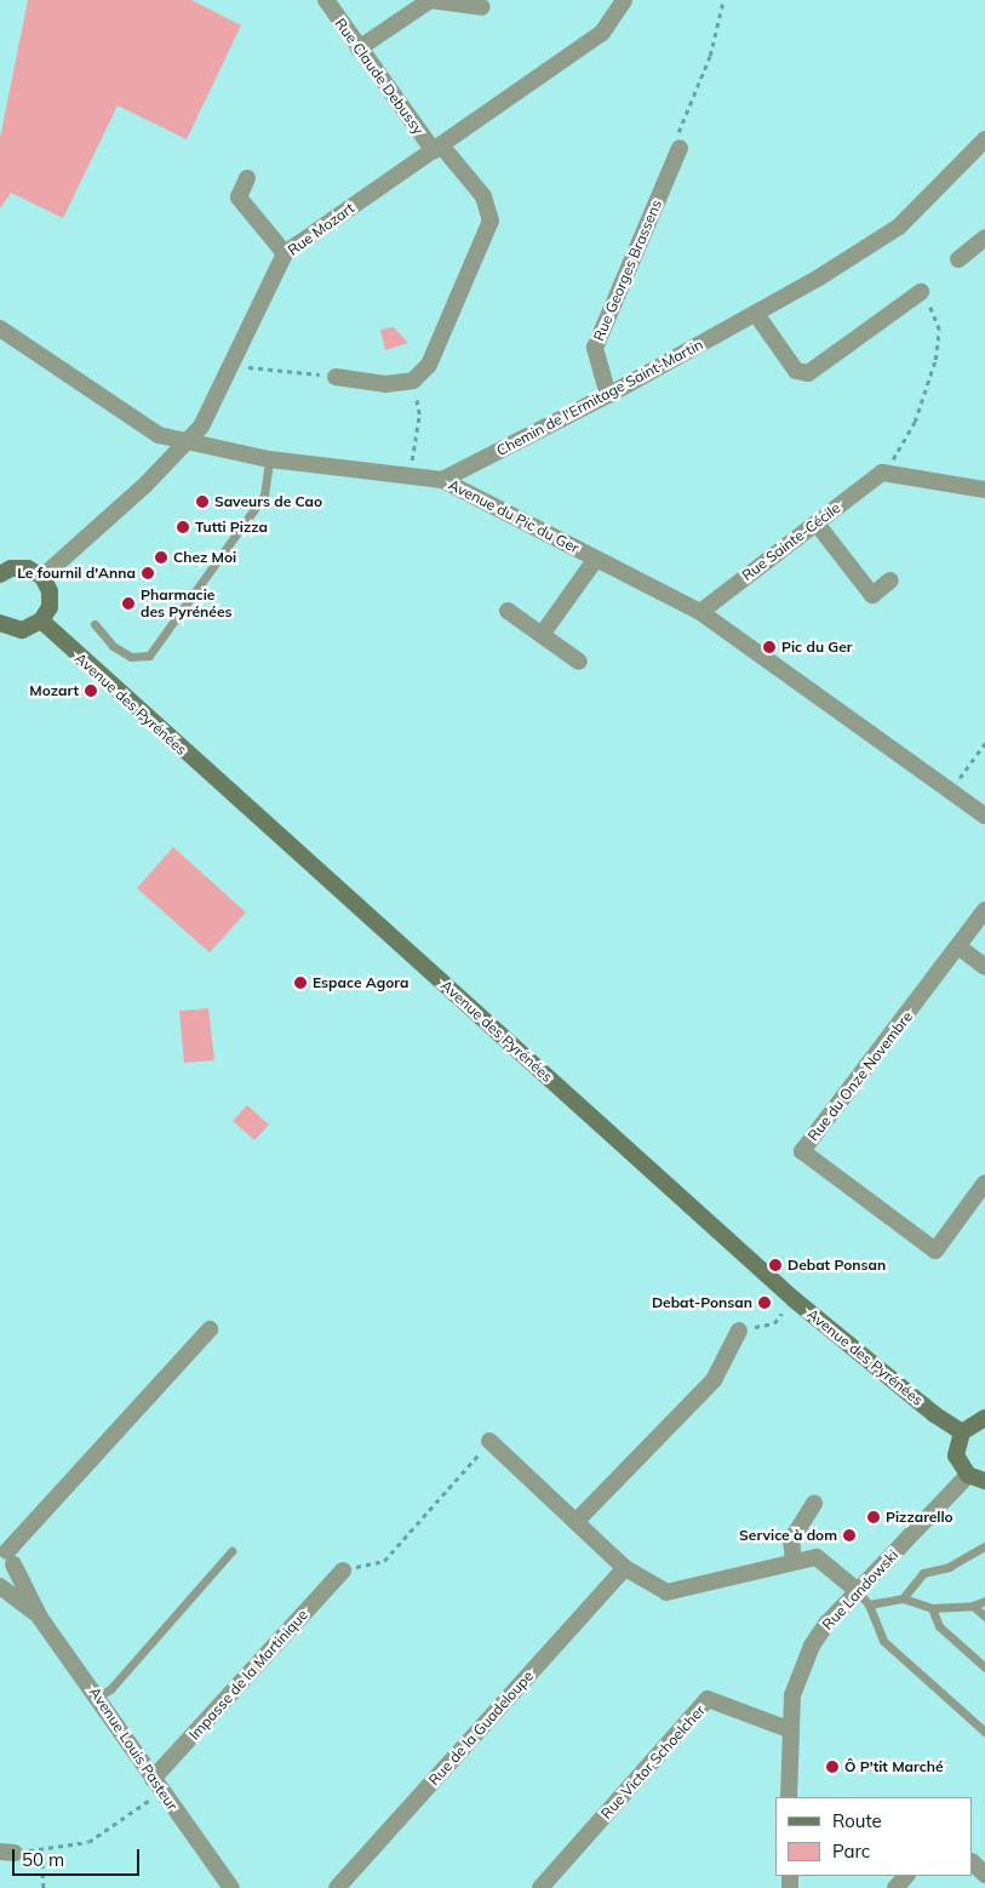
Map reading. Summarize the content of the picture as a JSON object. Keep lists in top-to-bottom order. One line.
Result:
{"streets":{"main road":["Avenue des Pyrénées"],"street":["Rue Claude Debussy","Rue Mozart","Rue Georges Brassens","Chemin de l'Ermitage Saint-Martin","Avenue du Pic du Ger","Rue Sainte-Cécile","Rue du Onze Novembre","Rue Landowski","Impasse de la Martinique","Rue de la Guadeloupe","Avenue Louis Pasteur","Rue Victor Schoelcher"]},"crossings":[["Rue Claude Debussy","Rue Mozart"],["Rue Mozart","Avenue du Pic du Ger"],["Rue Georges Brassens","Chemin de l'Ermitage Saint-Martin"],["Chemin de l'Ermitage Saint-Martin","Avenue du Pic du Ger"],["Avenue du Pic du Ger","Rue Sainte-Cécile"],["Rue Landowski","Rue Victor Schoelcher"],["Impasse de la Martinique","Avenue Louis Pasteur"]],"places":["Saveurs de Cao","Tutti Pizza","Chez Moi","Le fournil d'Anna","Pharmacie des Pyrénées","Pic du Ger","Mozart","Espace Agora","Debat Ponsan","Debat-Ponsan","Pizzarello","Service à dom","Ô P'tit Marché"],"legend":["Route","Parc"],"scale_bar":"50 m"}
